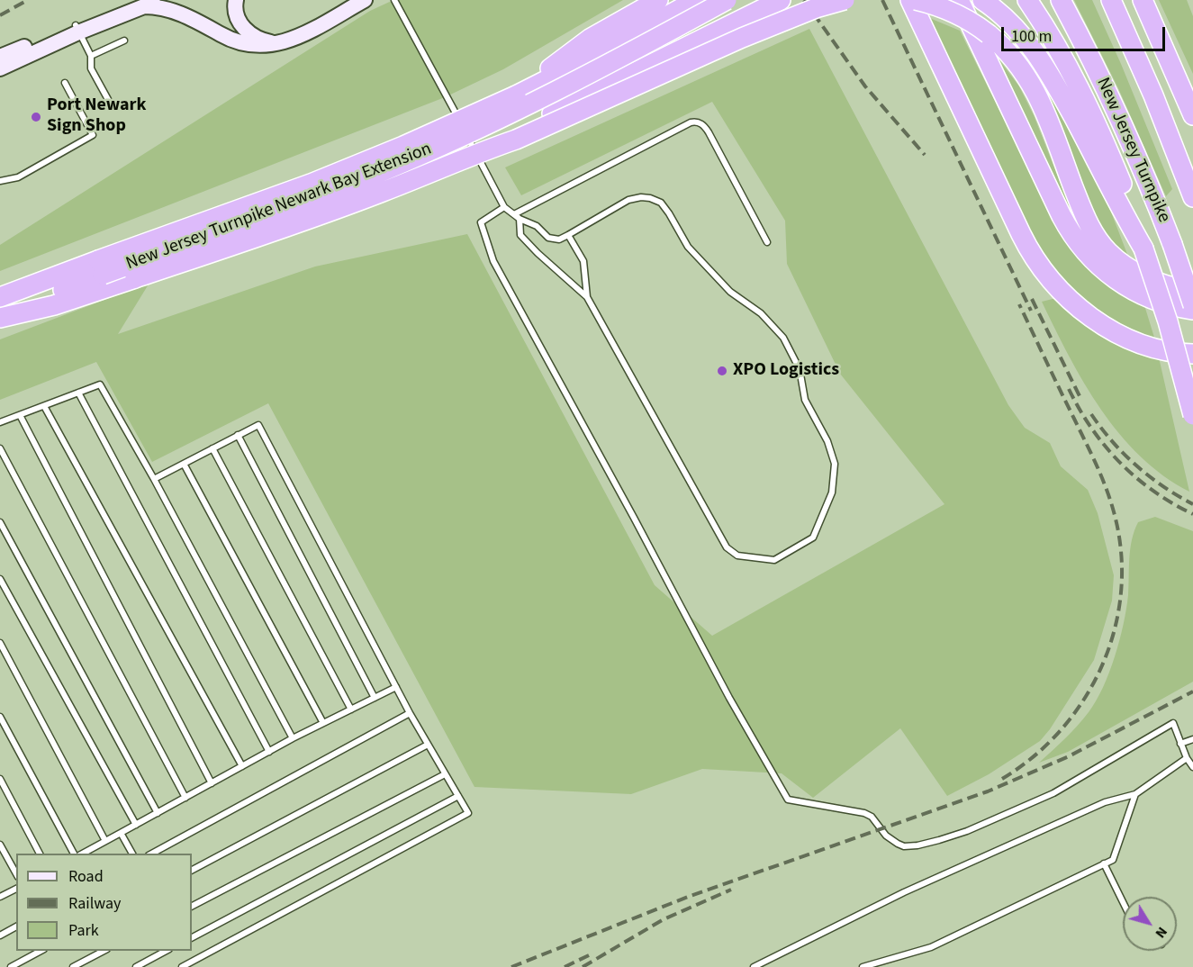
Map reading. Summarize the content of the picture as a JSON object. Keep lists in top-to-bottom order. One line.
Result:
{"streets":{"highway":["New Jersey Turnpike","New Jersey Turnpike Newark Bay Extension"]},"places":["Port Newark Sign Shop","XPO Logistics"],"legend":["Road","Railway","Park"],"scale_bar":"100 m","north":"bottom right"}
